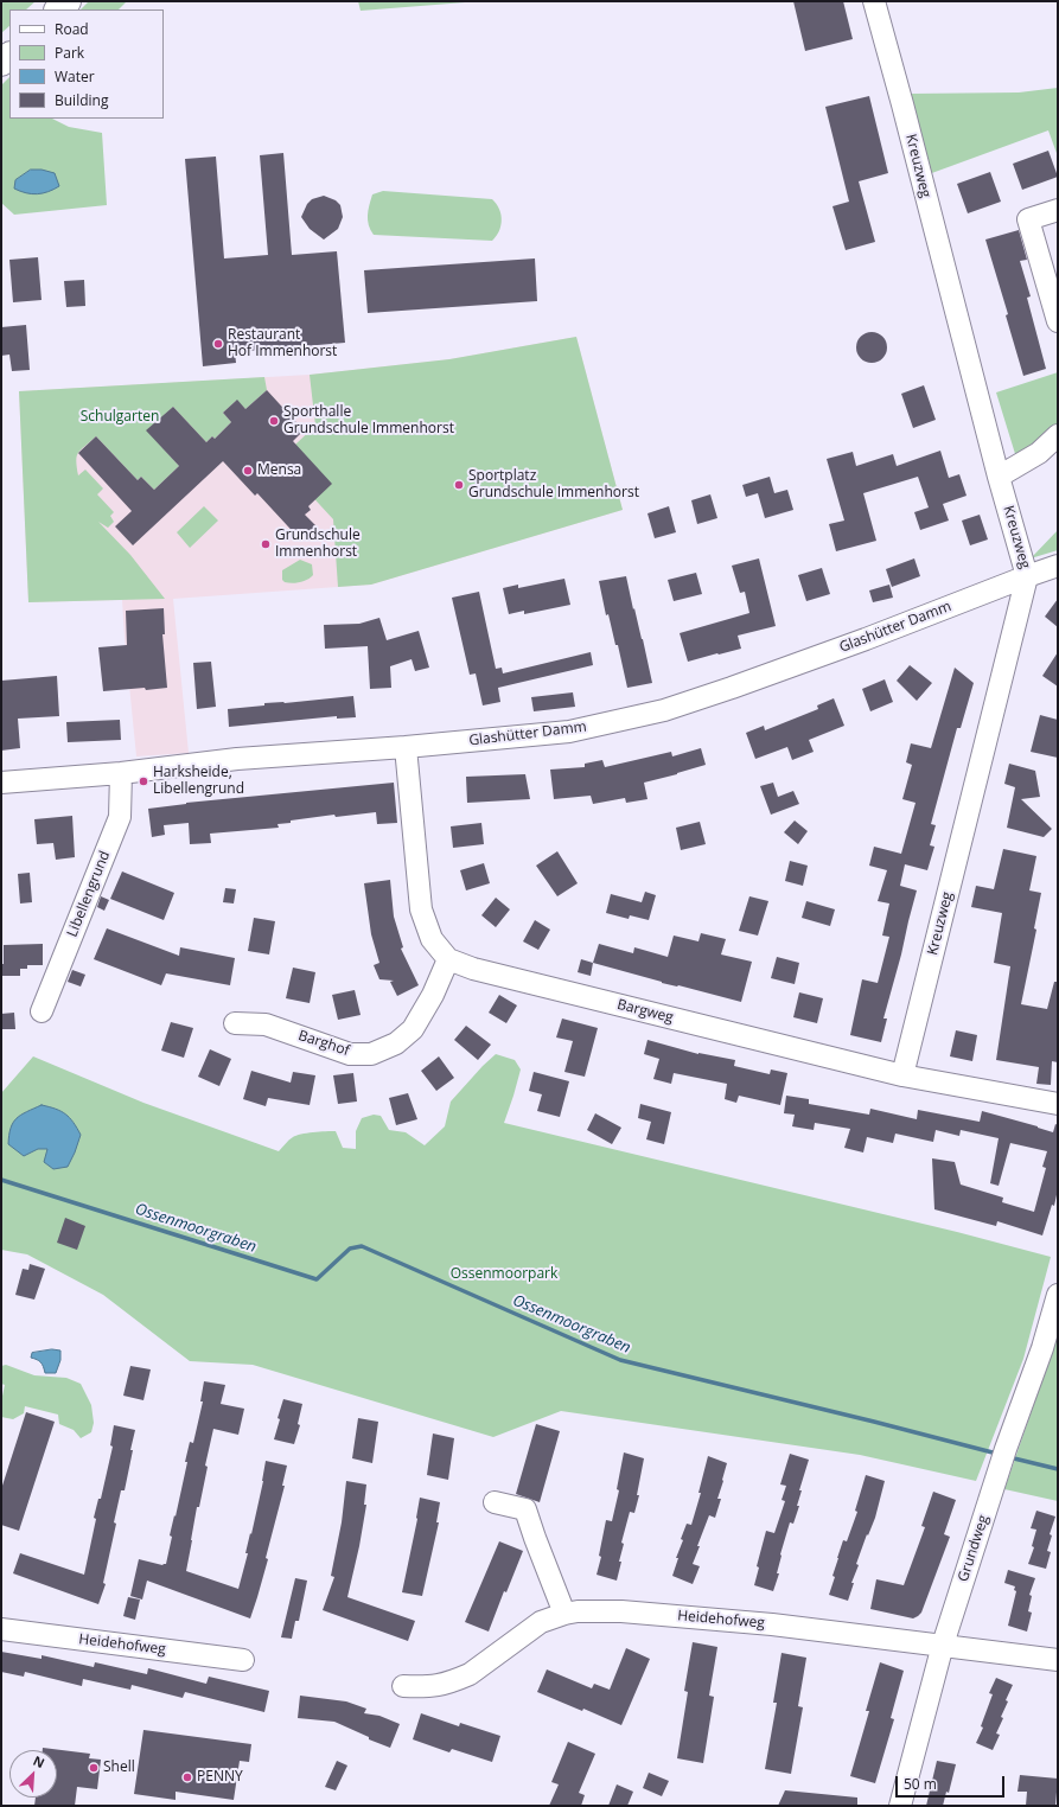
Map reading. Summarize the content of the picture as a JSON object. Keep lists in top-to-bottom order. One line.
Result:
{"streets":{"street":["Kreuzweg","Glashütter Damm","Libellengrund","Bargweg","Barghof","Grundweg","Heidehofweg"]},"crossings":[["Kreuzweg","Glashütter Damm"],["Kreuzweg","Bargweg"],["Glashütter Damm","Libellengrund"],["Glashütter Damm","Bargweg"],["Bargweg","Barghof"],["Grundweg","Heidehofweg"]],"water":["Ossenmoorgraben"],"parks":["Schulgarten","Ossenmoorpark"],"places":["Restaurant Hof Immenhorst","Sporthalle Grundschule Immenhorst","Mensa","Sportplatz Grundschule Immenhorst","Grundschule Immenhorst","Harksheide, Libellengrund","Shell","PENNY"],"legend":["Road","Park","Water","Building"],"scale_bar":"50 m","north":"top right"}
